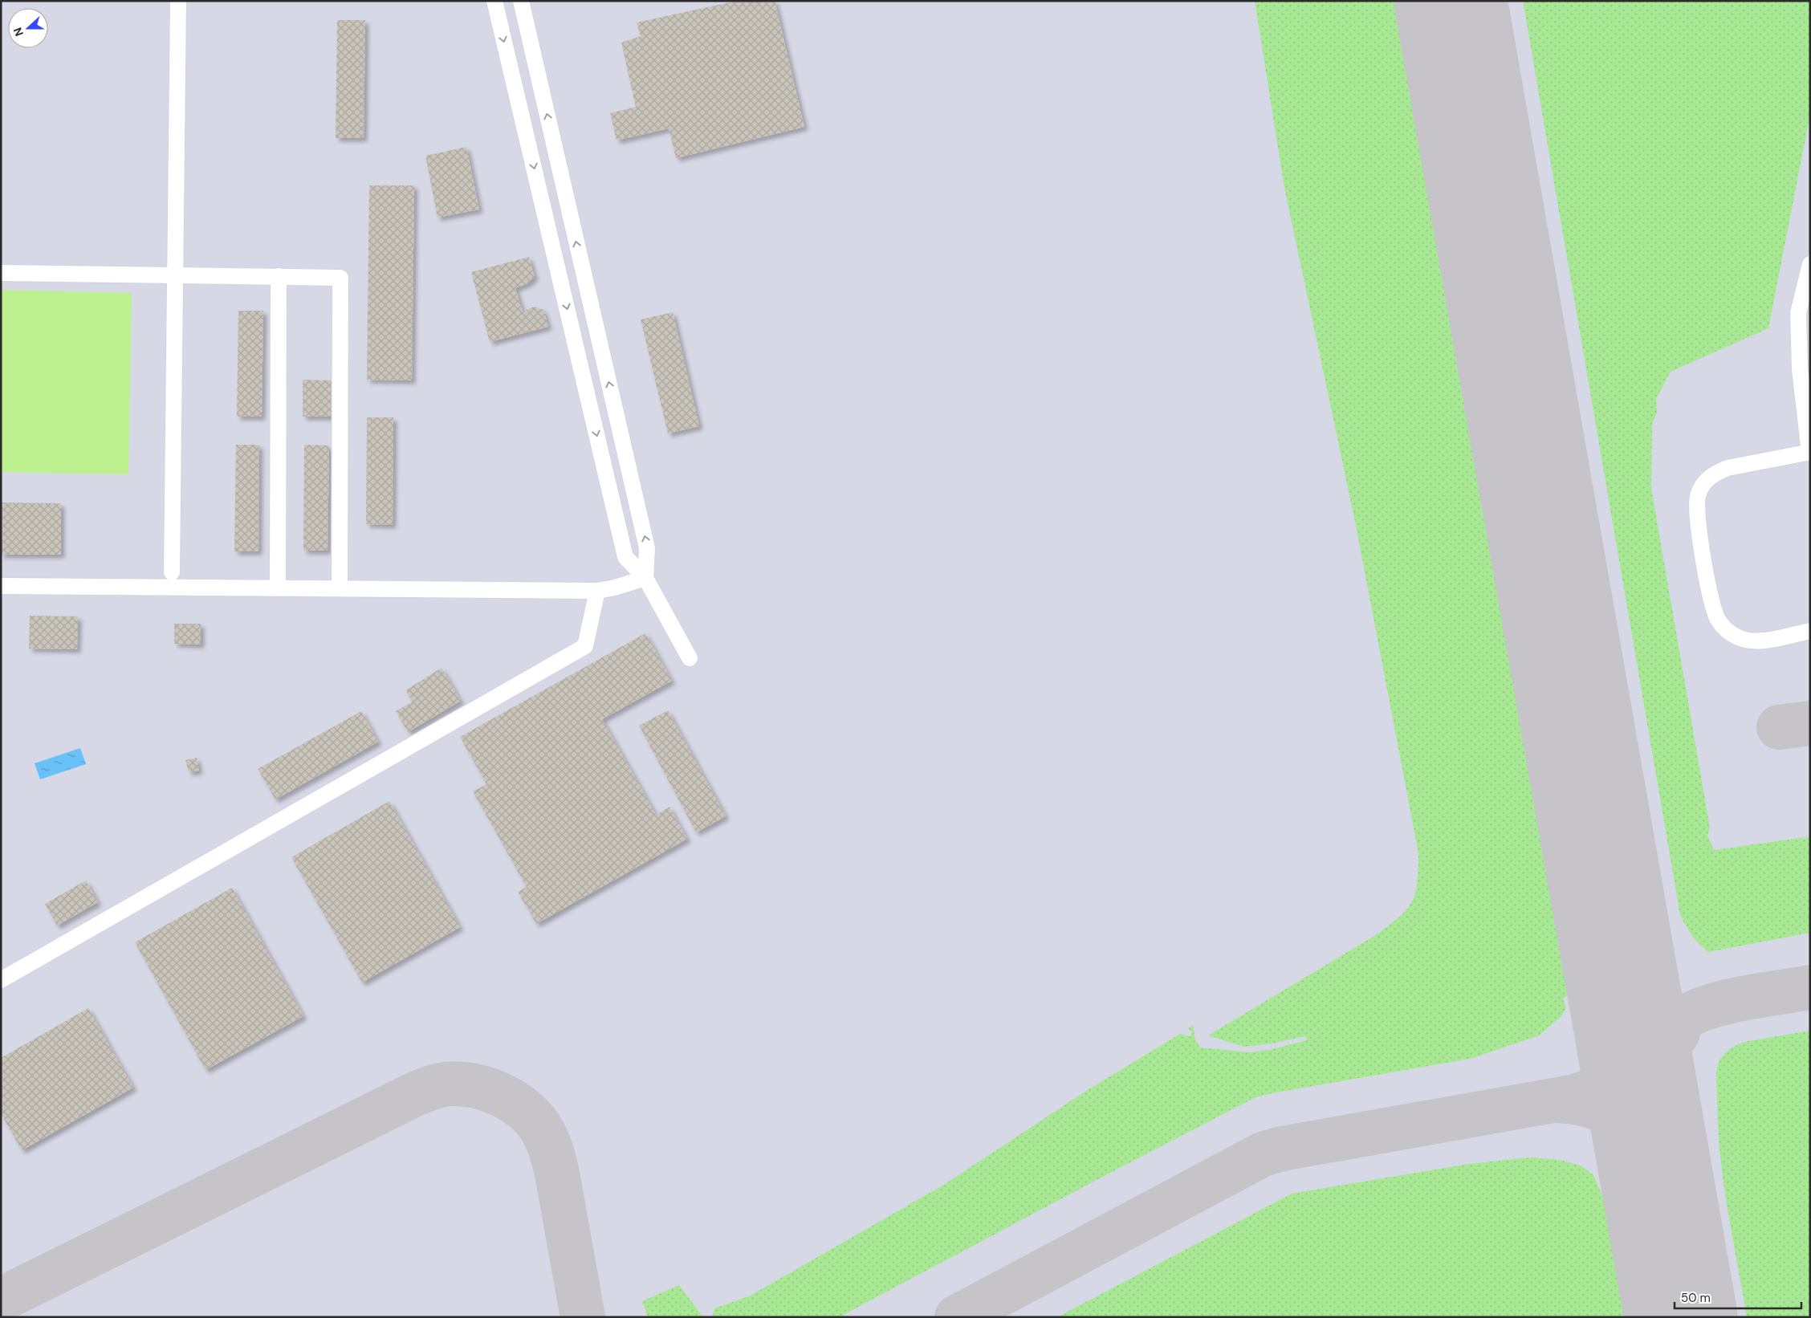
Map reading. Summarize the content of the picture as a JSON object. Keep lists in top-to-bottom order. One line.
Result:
{"scale_bar":"50 m","north":"left"}
